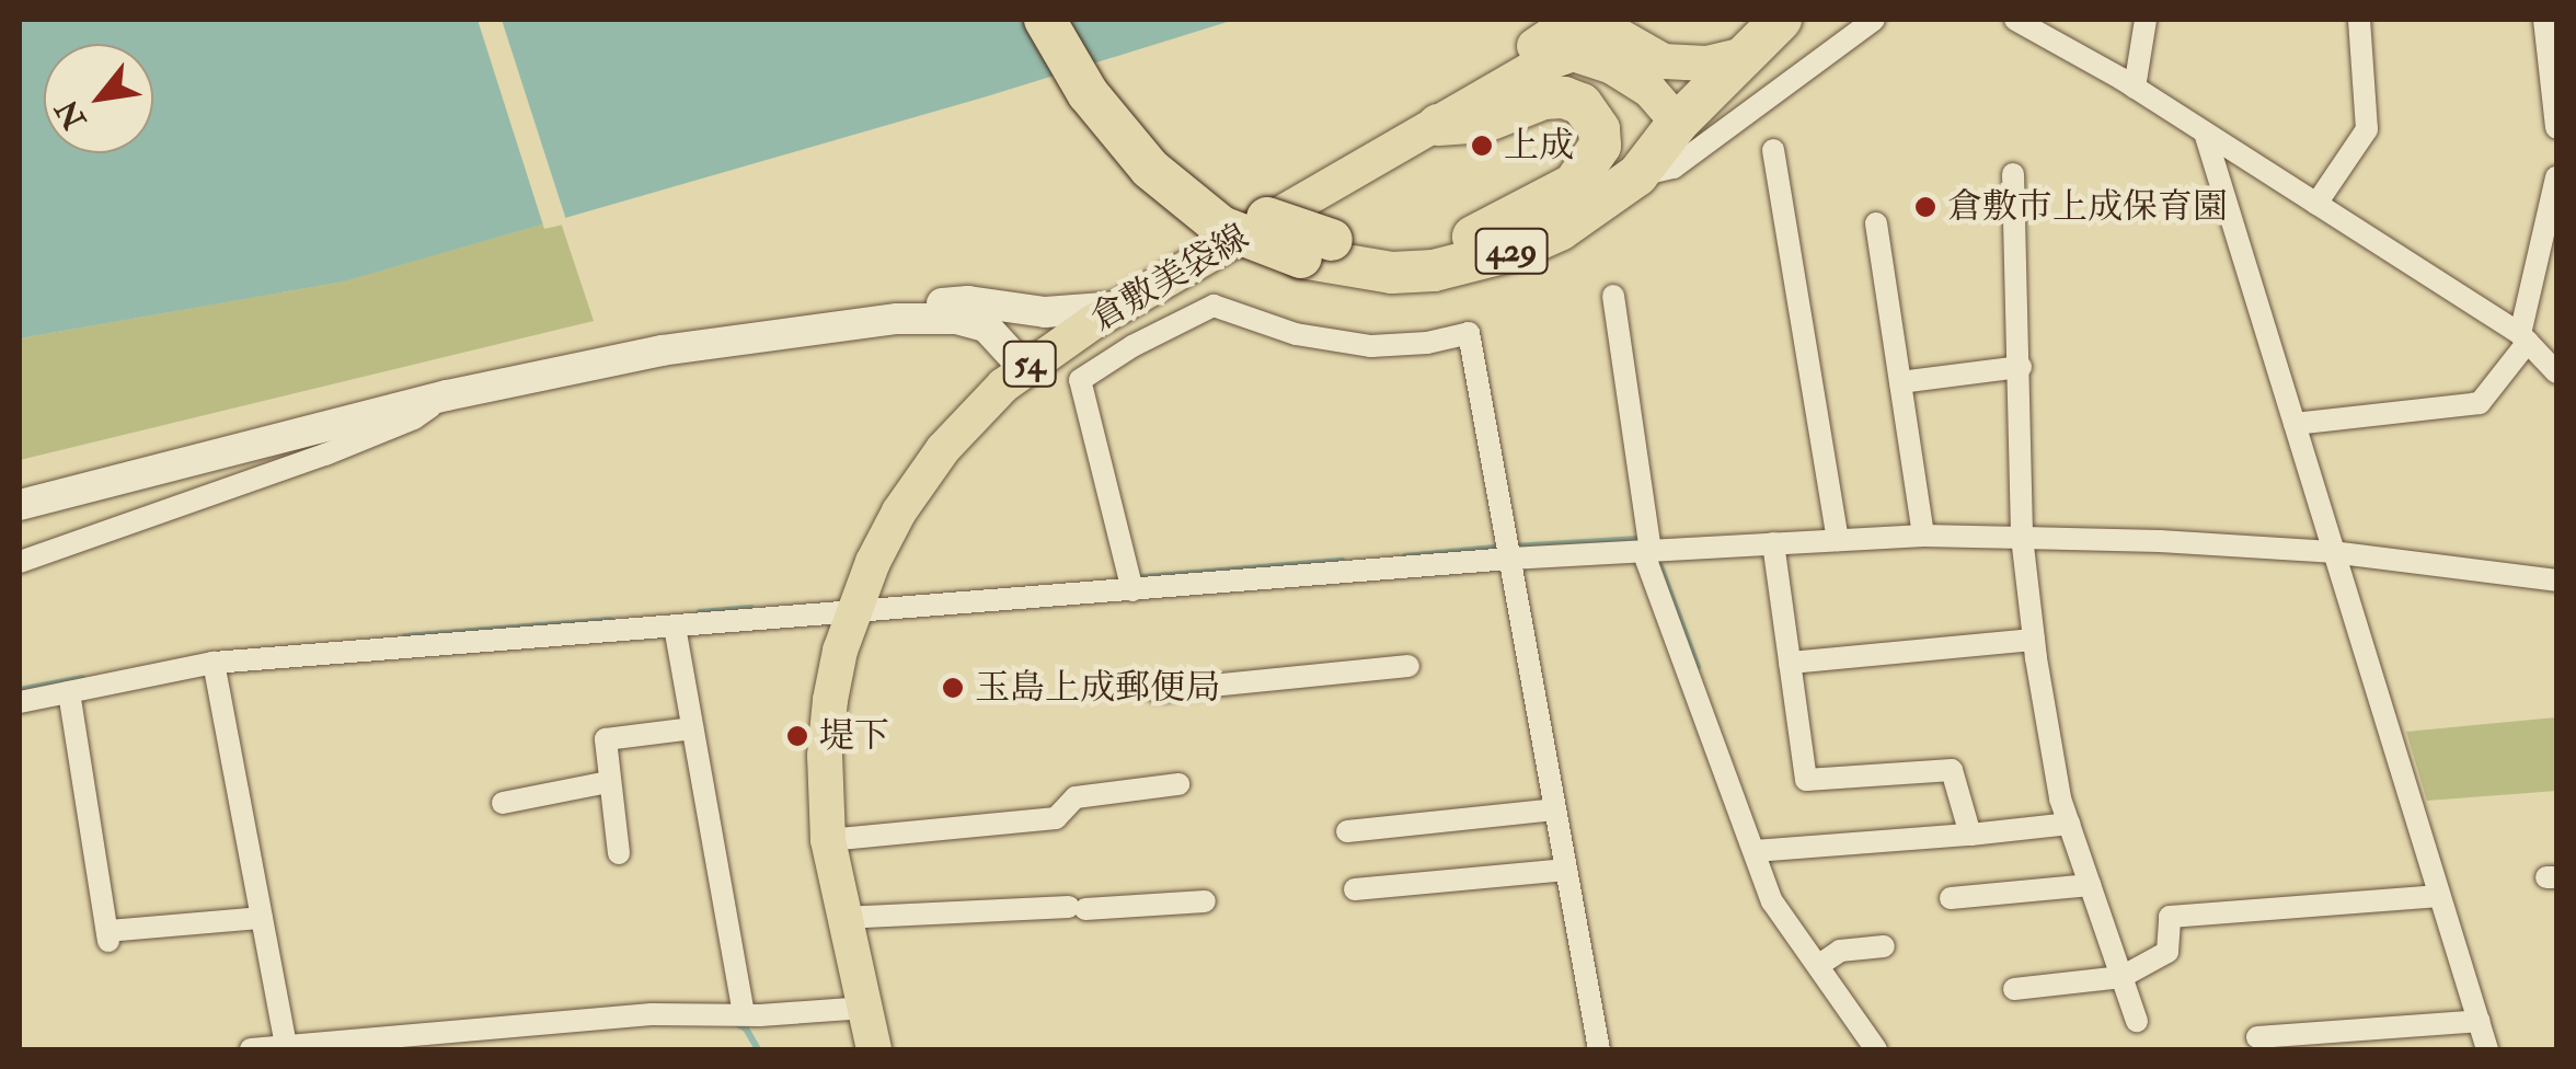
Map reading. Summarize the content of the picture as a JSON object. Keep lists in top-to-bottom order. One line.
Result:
{"streets":{"highway":["429"],"main road":["倉敷美袋線","54"]},"crossings":[["429","倉敷美袋線"]],"places":["上成","倉敷市上成保育園","玉島上成郵便局","堤下"],"north":"bottom left"}
